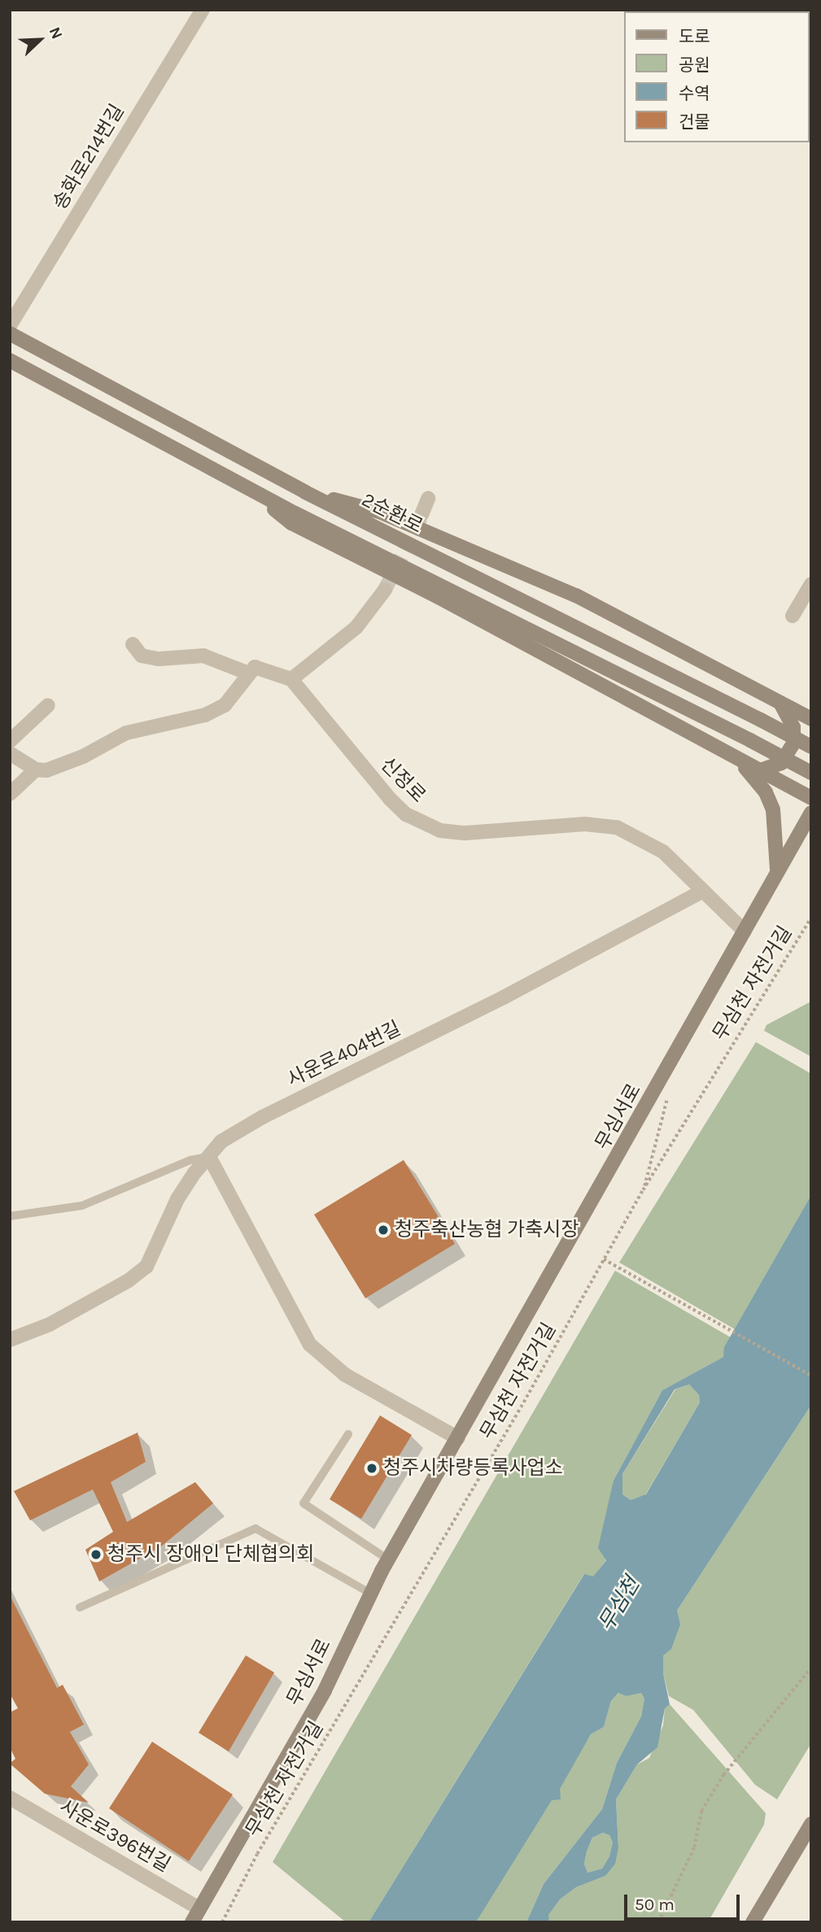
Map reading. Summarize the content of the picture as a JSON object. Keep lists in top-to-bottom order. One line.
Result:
{"streets":{"street":["송화로214번길","2순환로","신정로","사운로404번길","무심서로","사운로396번길"],"path":["무심천 자전거길"]},"crossings":[["신정로","사운로404번길"],["무심서로","사운로396번길"]],"water":["무심천"],"places":["청주축산농협 가축시장","청주시차량등록사업소","청주시 장애인 단체협의회"],"legend":["도로","공원","수역","건물"],"scale_bar":"50 m","north":"top right"}
